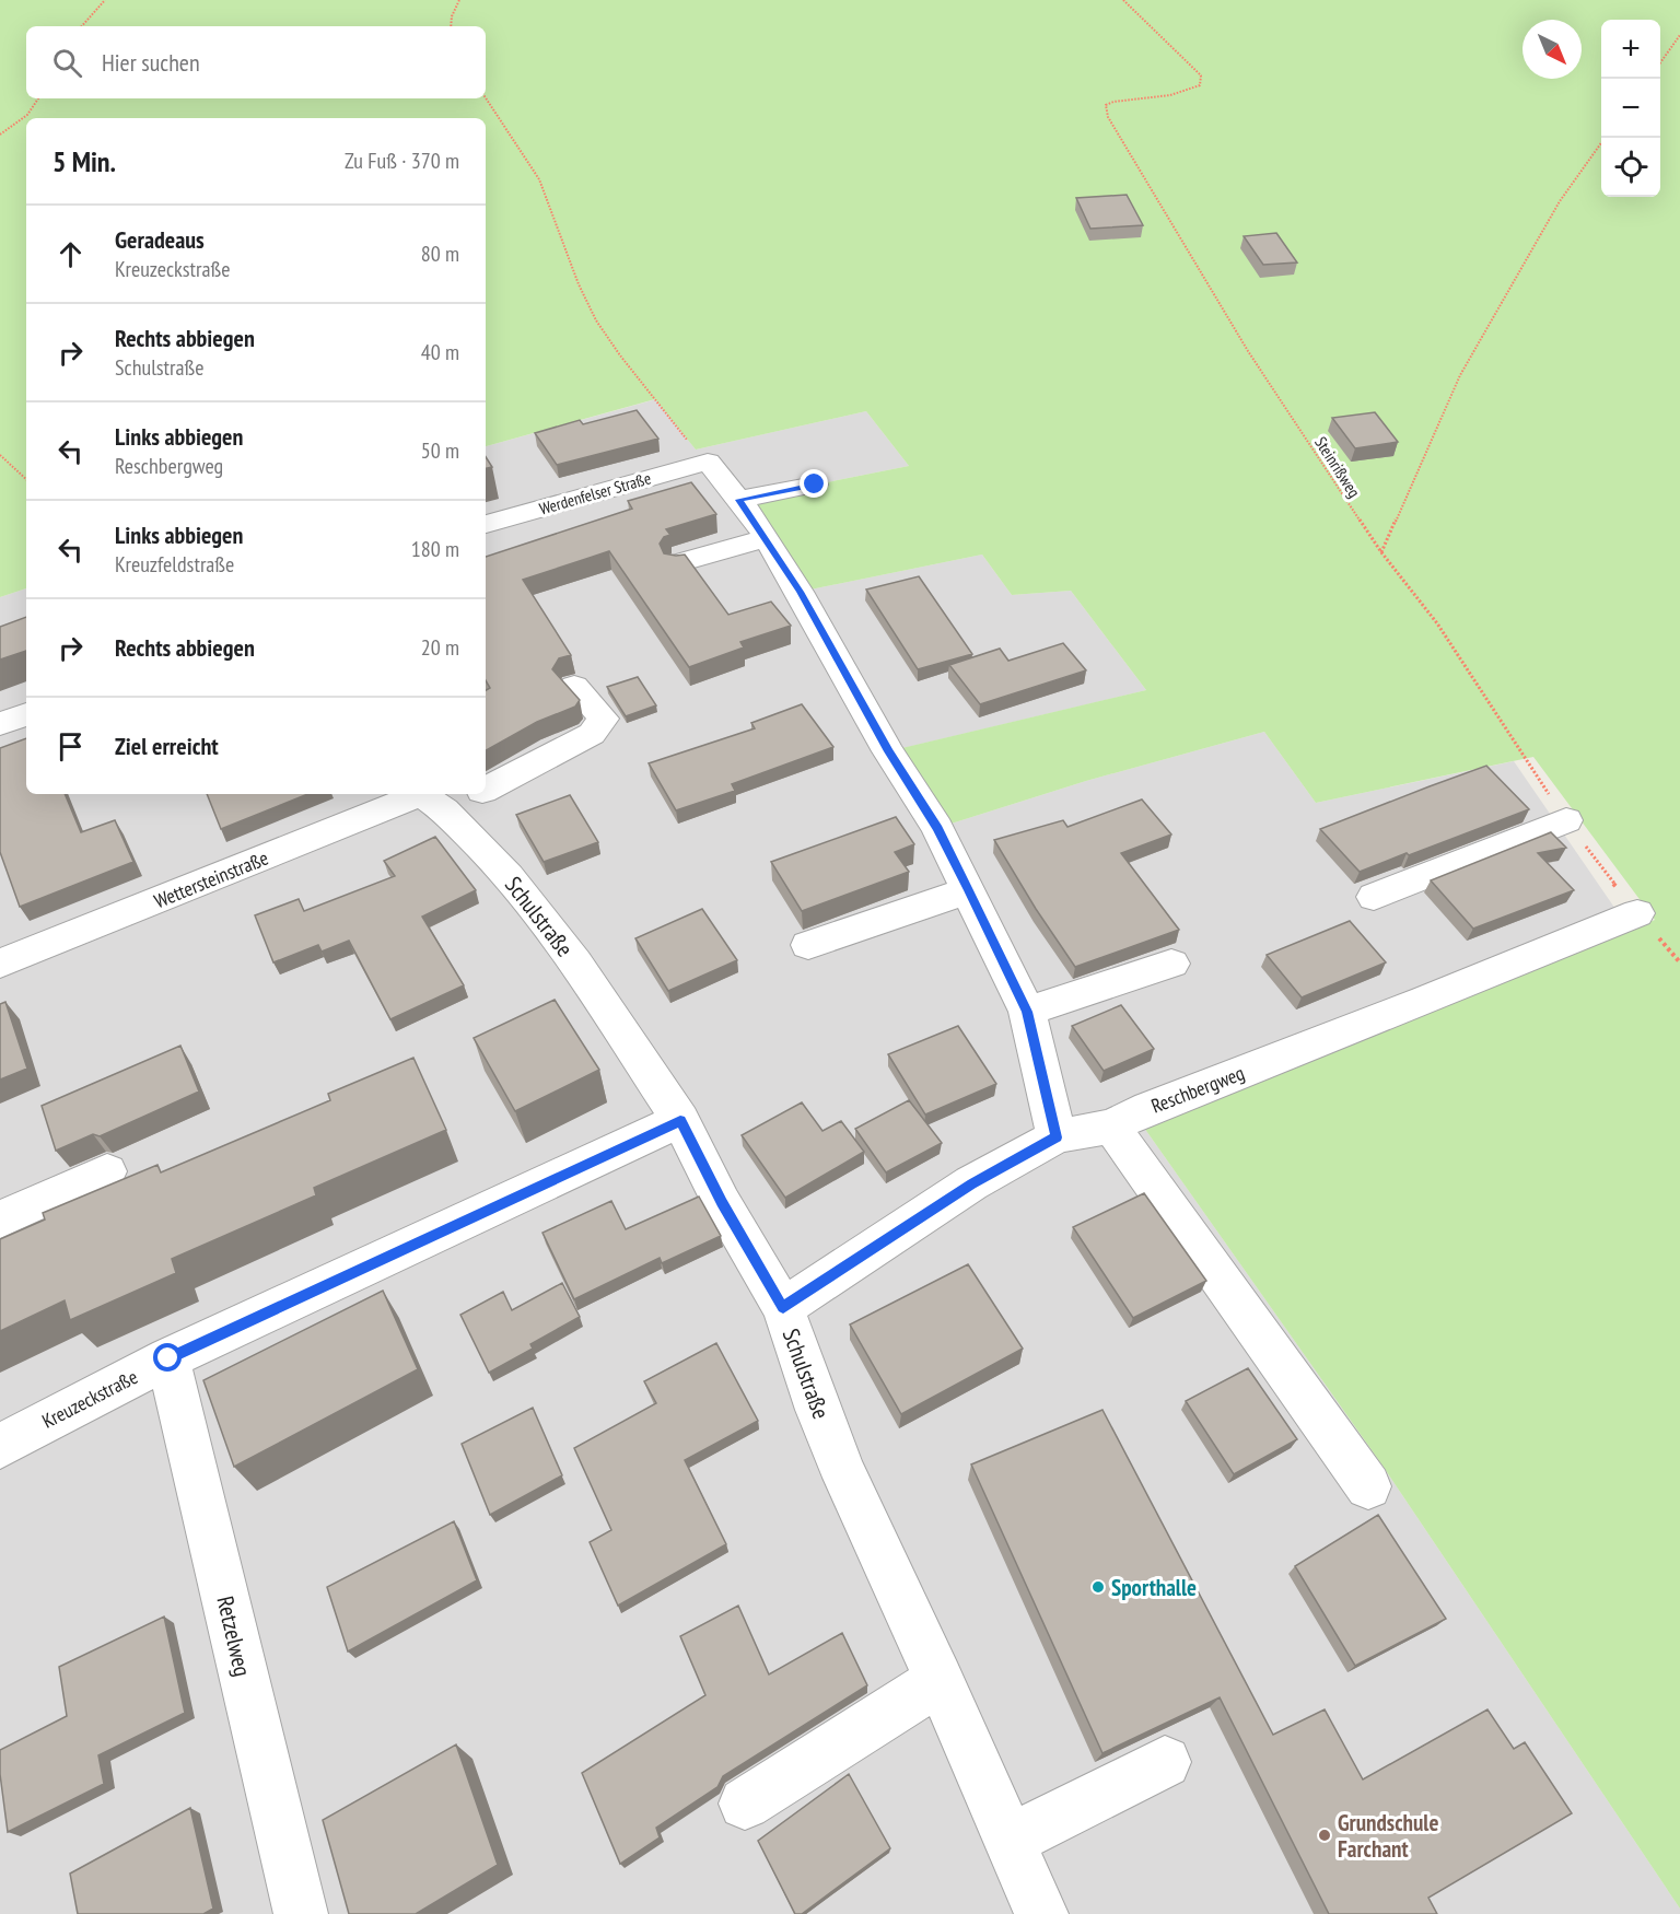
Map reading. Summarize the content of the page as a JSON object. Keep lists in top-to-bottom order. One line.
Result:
{"streets":{"street":["Werdenfelser Straße","Wettersteinstraße","Schulstraße","Reschbergweg","Kreuzeckstraße","Retzelweg"],"path":["Steinrißweg"]},"crossings":[["Steinrißweg","Reschbergweg"],["Wettersteinstraße","Schulstraße"],["Schulstraße","Reschbergweg"],["Schulstraße","Kreuzeckstraße"],["Kreuzeckstraße","Retzelweg"]],"places":["Sporthalle","Grundschule Farchant"],"north":"bottom right","page":{"map_buttons":["+","−"],"search":"Hier suchen","heading":["5 Min.","Zu Fuß · 370 m"],"list":[["Geradeaus","Kreuzeckstraße","80 m"],["Rechts abbiegen","Schulstraße","40 m"],["Links abbiegen","Reschbergweg","50 m"],["Links abbiegen","Kreuzfeldstraße","180 m"],["Rechts abbiegen","20 m"],"Ziel erreicht"]}}
